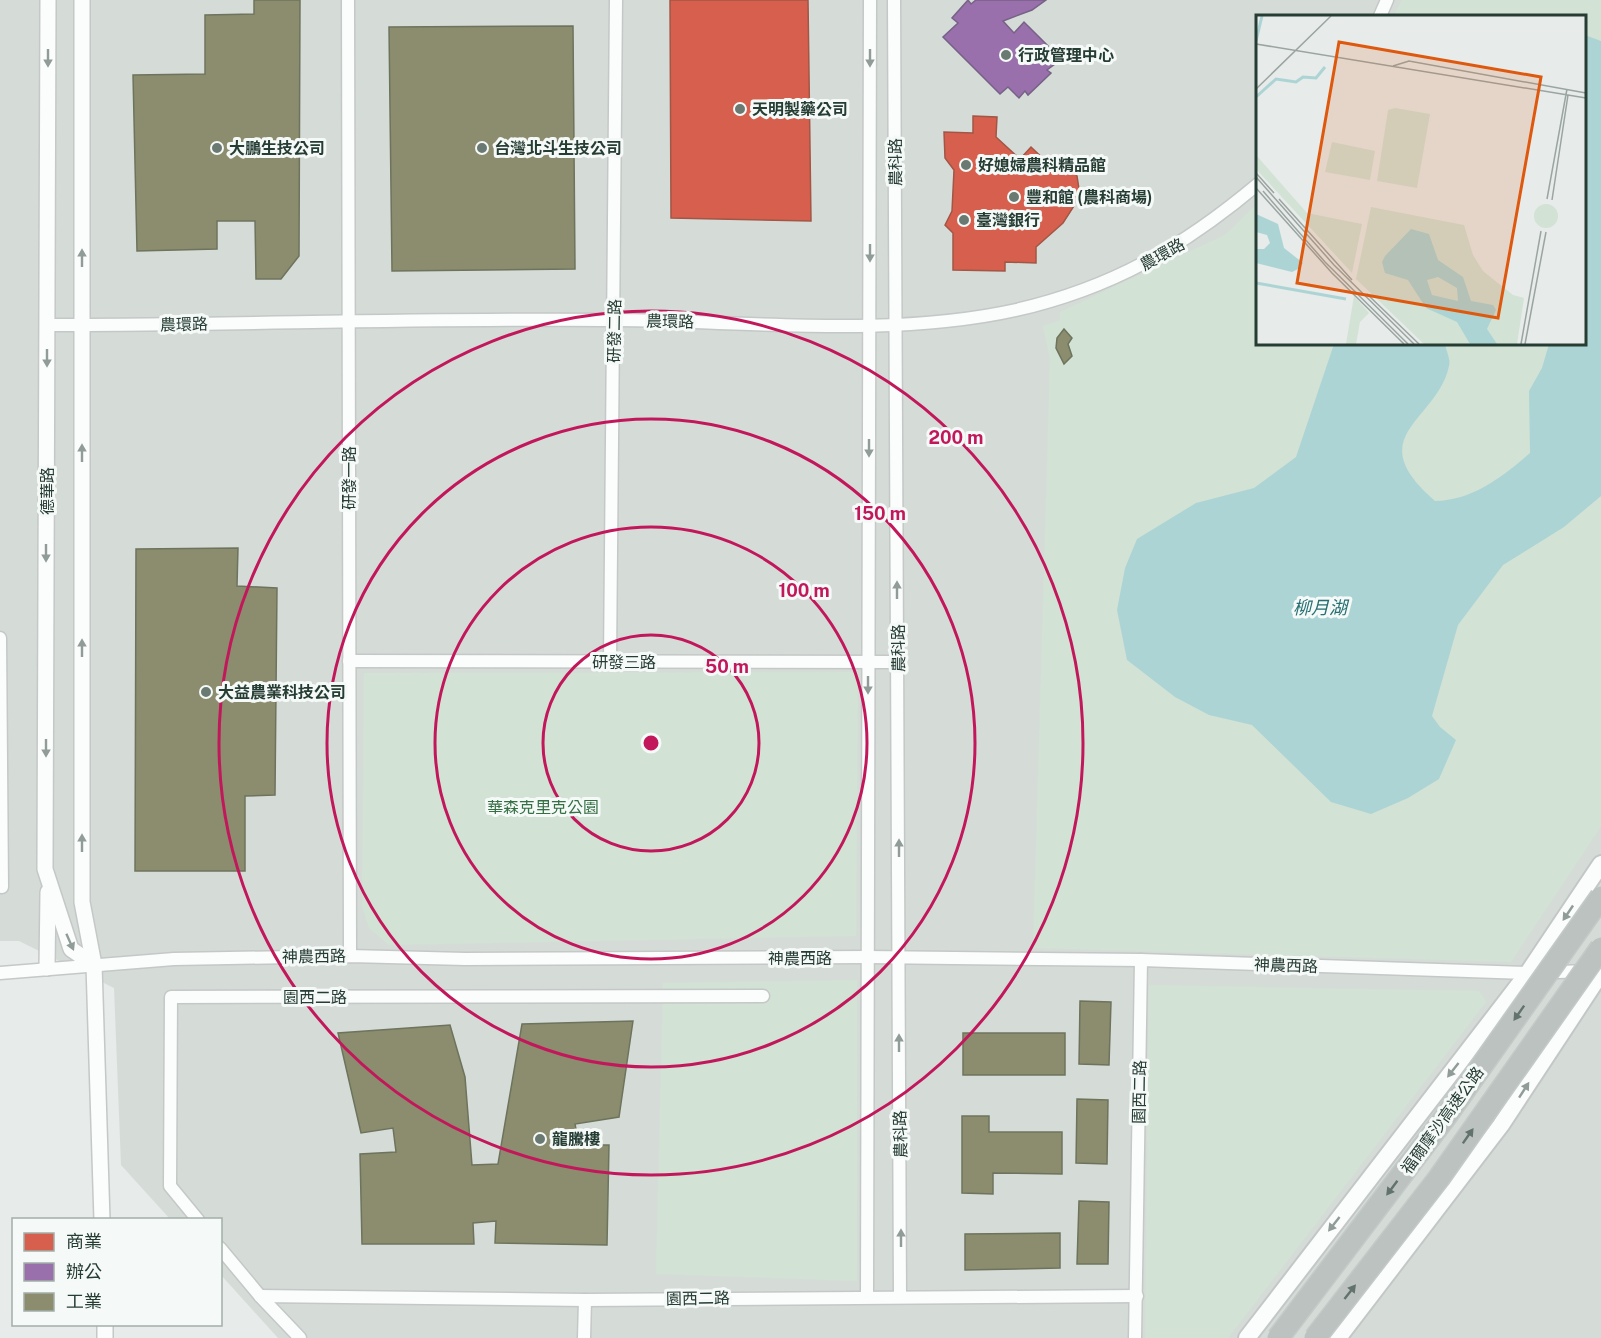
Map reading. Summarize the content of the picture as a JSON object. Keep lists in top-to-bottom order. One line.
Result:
{"streets":{"highway":["福爾摩沙高速公路"],"street":["農科路","農環路","研發二路","研發一路","德華路","研發三路","神農西路","園西二路"]},"crossings":[["農科路","農環路"],["農科路","研發三路"],["農科路","神農西路"],["農科路","園西二路"],["農環路","研發二路"],["農環路","研發一路"],["農環路","德華路"],["研發二路","研發三路"],["研發一路","研發三路"],["研發一路","神農西路"],["德華路","神農西路"],["神農西路","園西二路"]],"water":["柳月湖"],"parks":["華森克里克公園"],"places":["行政管理中心","天明製藥公司","大鵬生技公司","台灣北斗生技公司","好媳婦農科精品館","豐和館 (農科商場)","臺灣銀行","大益農業科技公司","龍騰樓"],"legend":["商業","辦公","工業"],"rings":["200 m","150 m","100 m","50 m"]}
